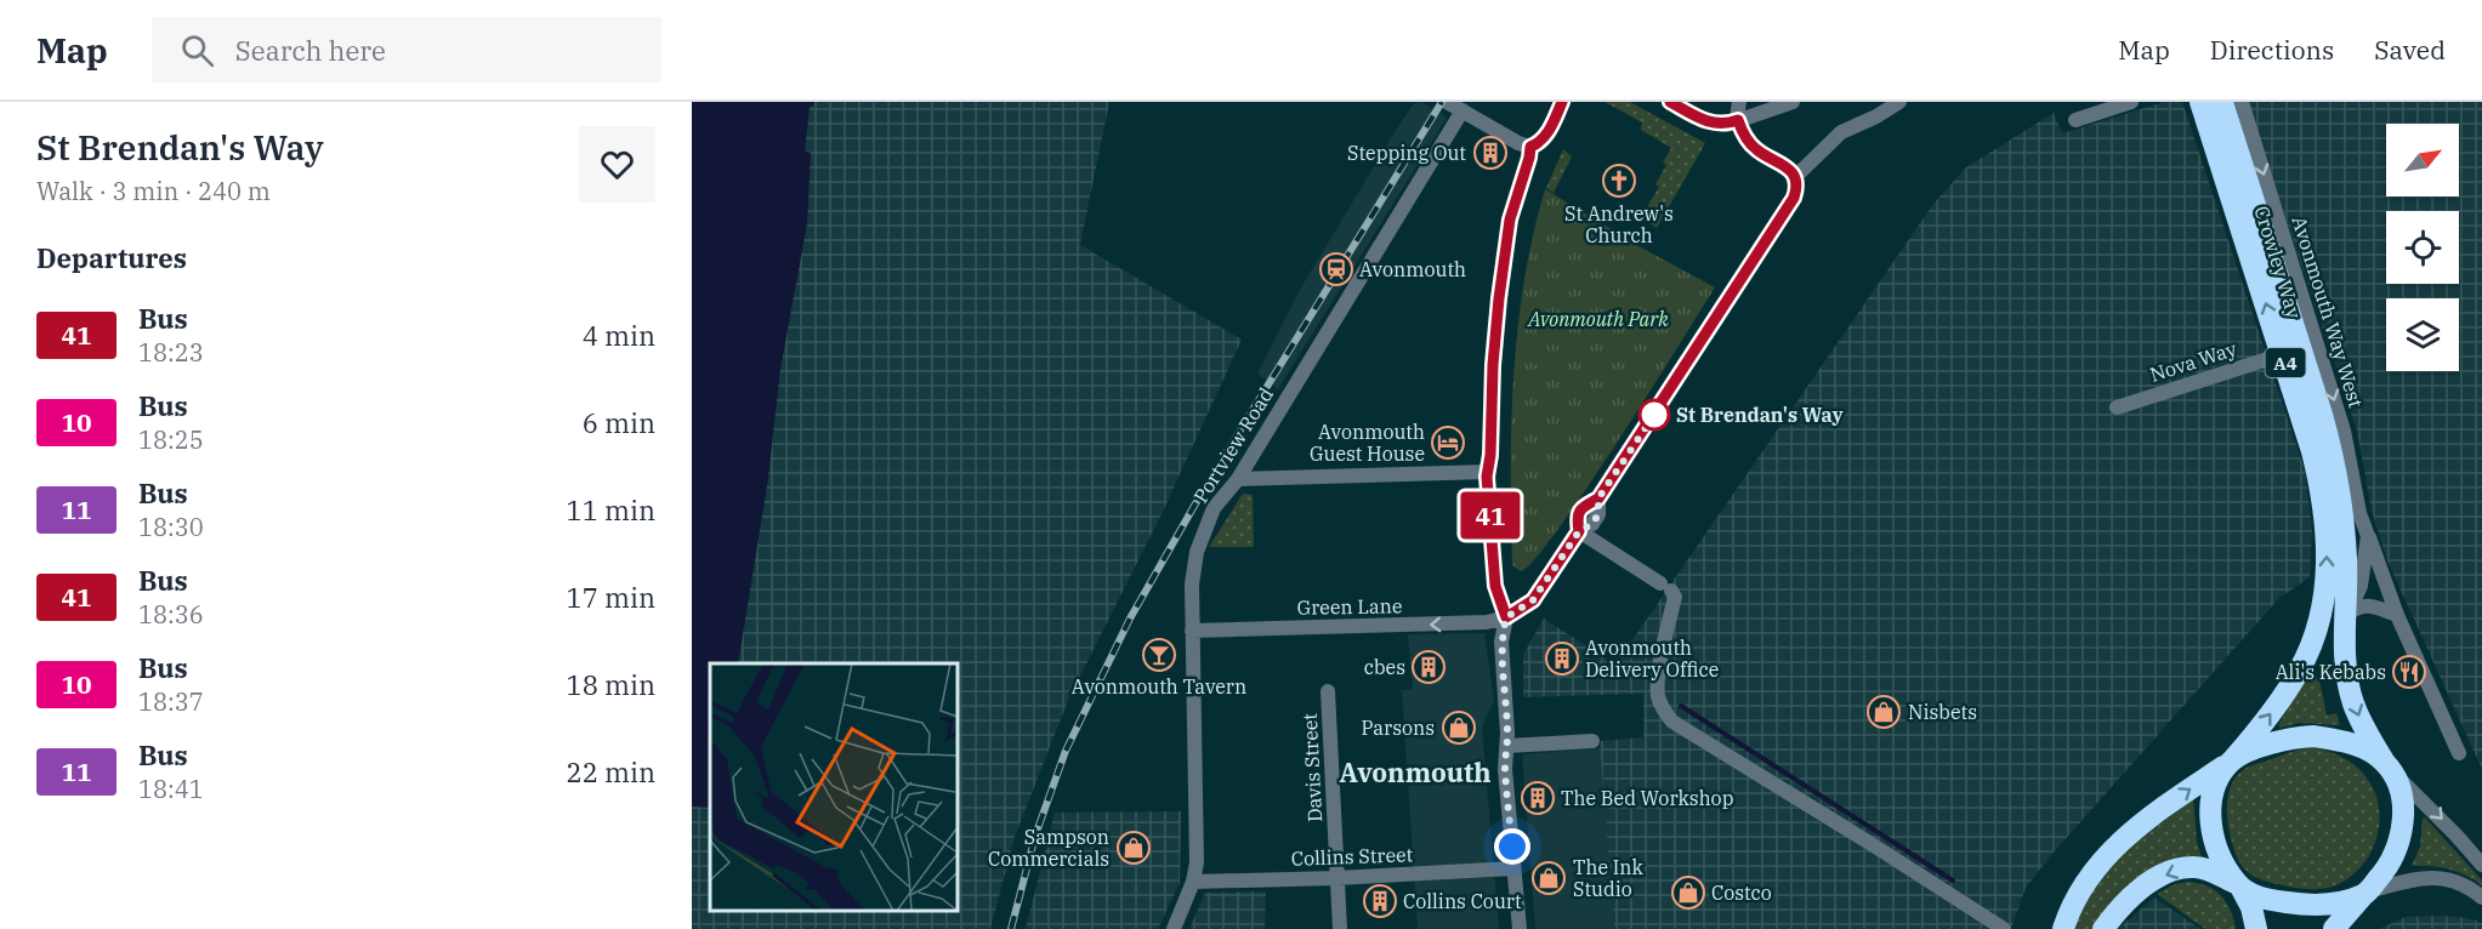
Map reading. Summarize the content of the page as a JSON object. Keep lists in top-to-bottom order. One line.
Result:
{"streets":{"highway":["Crowley Way","A4"],"street":["Avonmouth Way West","Nova Way","Portview Road","Green Lane","Davis Street","Collins Street"]},"crossings":[["Crowley Way","Avonmouth Way West"],["Crowley Way","Nova Way"],["Crowley Way","A4"],["Portview Road","Green Lane"],["Portview Road","Collins Street"],["Davis Street","Collins Street"]],"one_way":["Avonmouth Way West","Green Lane"],"districts":["Avonmouth"],"parks":["Avonmouth Park"],"places":{"building":["Stepping Out","Avonmouth Delivery Office","cbes","The Bed Workshop","Collins Court"],"church":["St Andrew's Church"],"station":["Avonmouth"],"other":["St Brendan's Way"],"hotel":["Avonmouth Guest House"],"bar":["Avonmouth Tavern"],"restaurant":["Ali's Kebabs"],"shop":["Nisbets","Parsons","Sampson Commercials","The Ink Studio","Costco"]},"lines":["bus line 41"],"north":"top right","page":{"header":"Map","search":"Search here","nav":["Map","Directions","Saved"],"heading":[["St Brendan's Way","Walk · 3 min · 240 m"],"Departures"],"on_map":"41","list":[{"mark":"41","name":"Bus","note":"18:23","value":"4 min"},{"mark":"10","name":"Bus","note":"18:25","value":"6 min"},{"mark":"11","name":"Bus","note":"18:30","value":"11 min"},{"mark":"41","name":"Bus","note":"18:36","value":"17 min"},{"mark":"10","name":"Bus","note":"18:37","value":"18 min"},{"mark":"11","name":"Bus","note":"18:41","value":"22 min"}]}}
